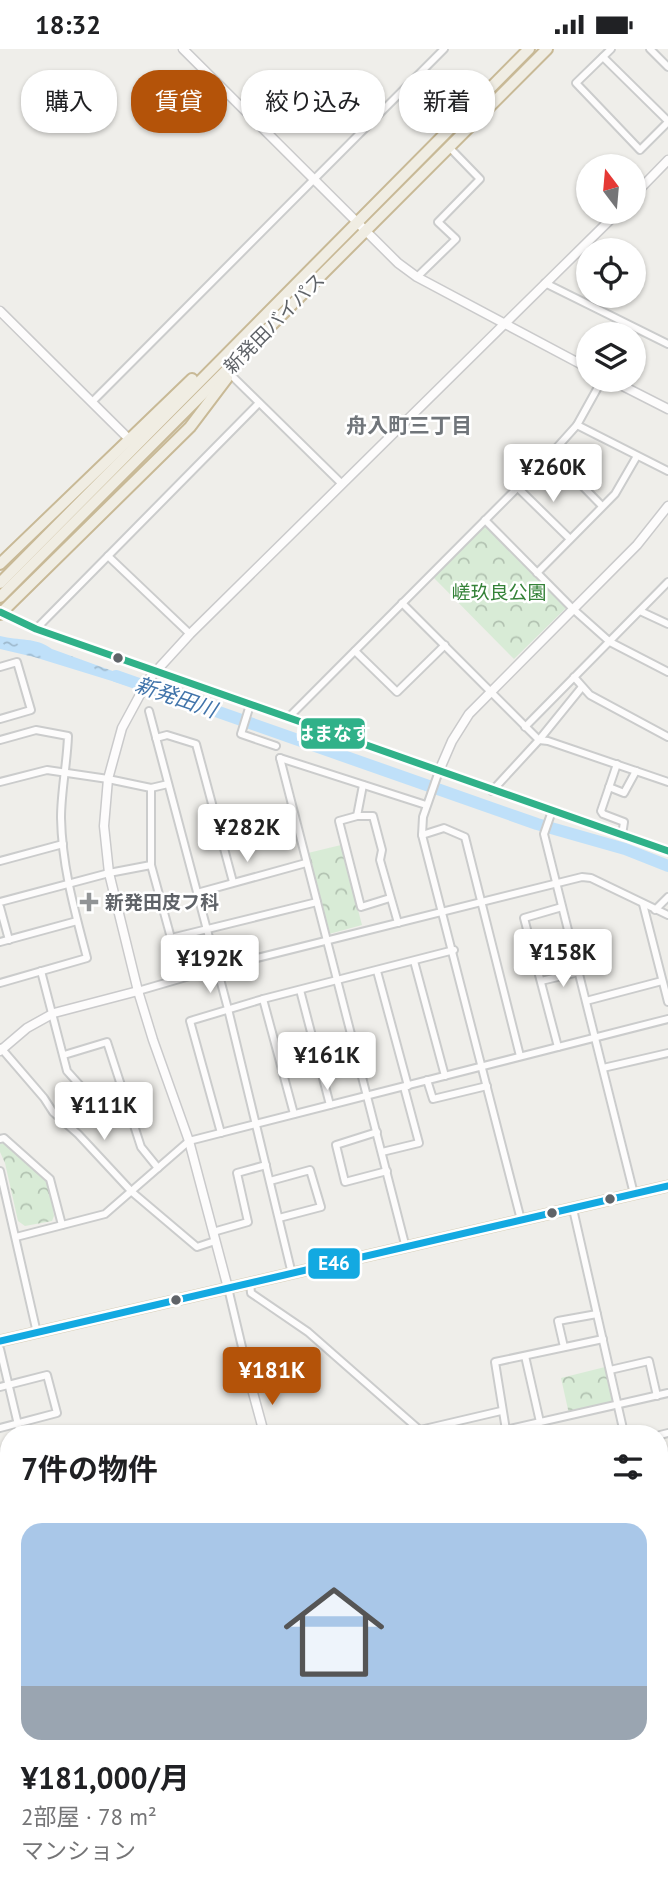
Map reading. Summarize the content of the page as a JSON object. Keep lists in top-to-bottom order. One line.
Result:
{"streets":{"highway":["新発田バイパス"]},"districts":["舟入町三丁目"],"water":["新発田川"],"parks":["嵯玖良公園"],"places":{"health":["新発田皮フ科"]},"lines":["transit line はまなす","transit line E46"],"north":"top","page":{"status":"18:32","chip":["購入","賃貸","絞り込み","新着"],"price":["¥260K","¥282K","¥158K","¥192K","¥161K","¥111K","¥181K"],"heading":"7件の物件","list":[{"name":"¥181,000/月","note":"2部屋 · 78 m² · マンション"}]}}
